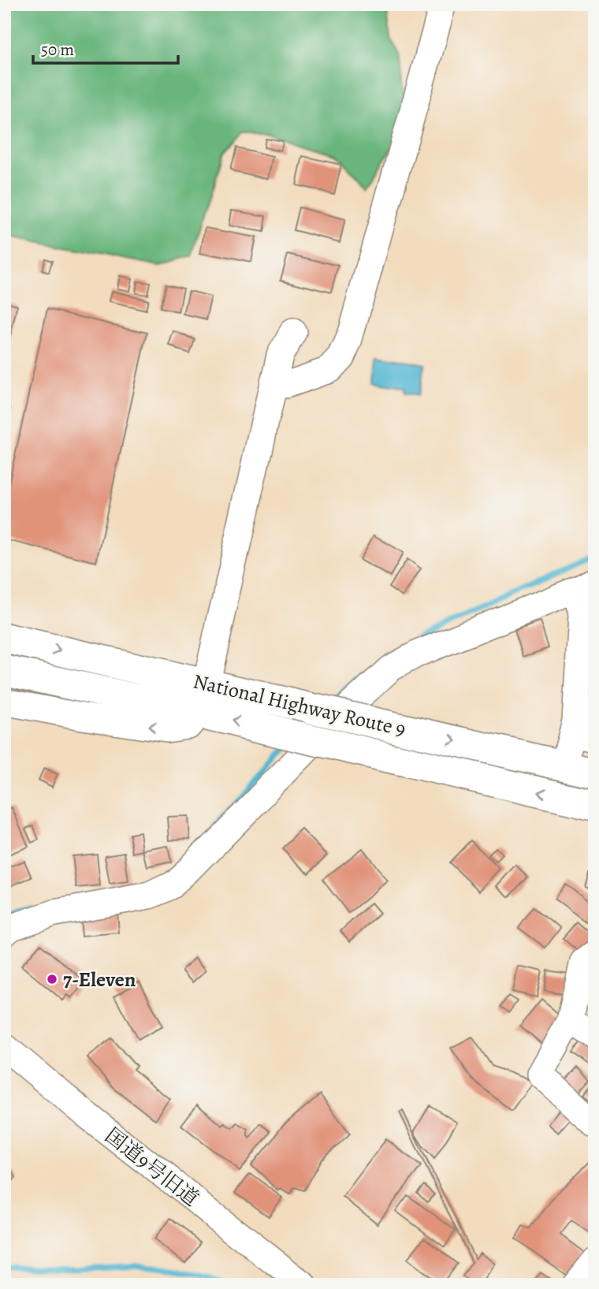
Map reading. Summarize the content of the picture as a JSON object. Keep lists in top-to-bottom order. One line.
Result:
{"streets":{"highway":["National Highway Route 9"],"street":["国道9号旧道"]},"places":["7-Eleven"],"scale_bar":"50 m"}
